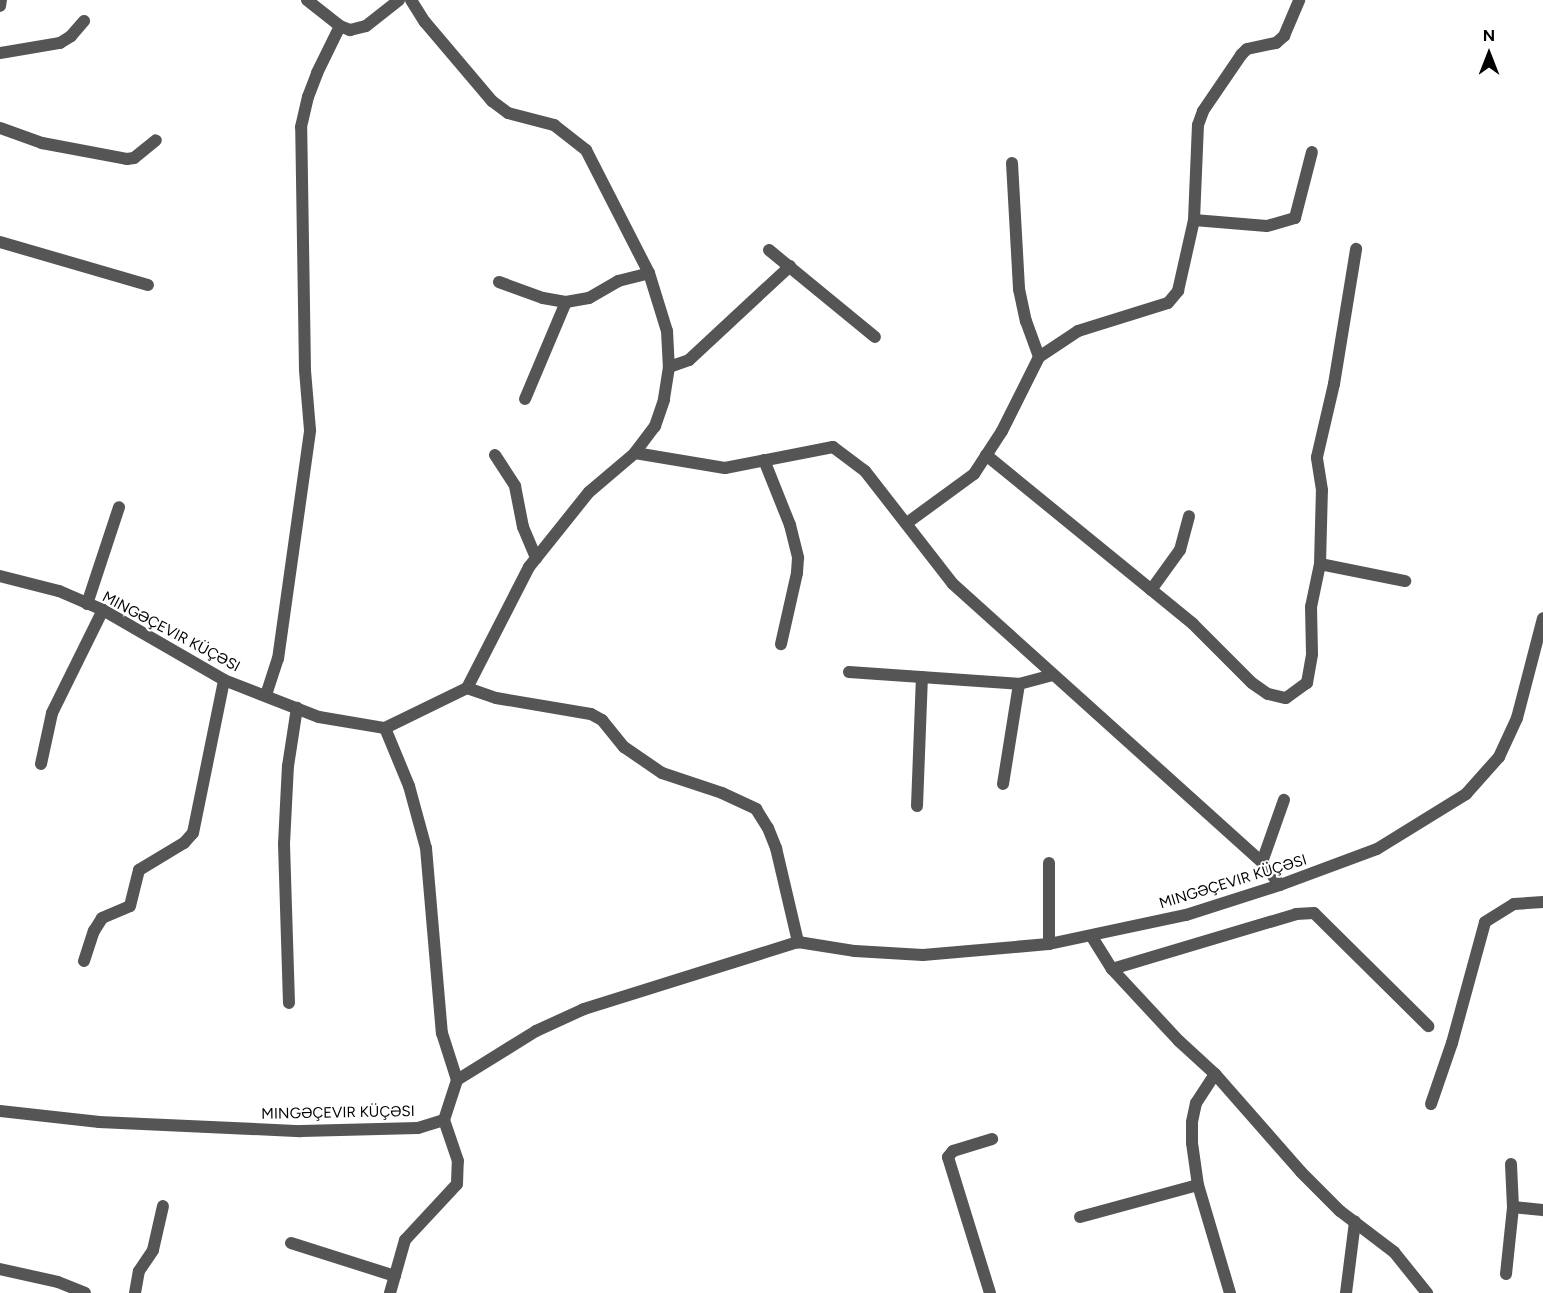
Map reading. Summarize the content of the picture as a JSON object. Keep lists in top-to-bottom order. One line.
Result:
{"streets":{"street":["MINGƏÇEVIR KÜÇƏSI"]},"north":"top"}
